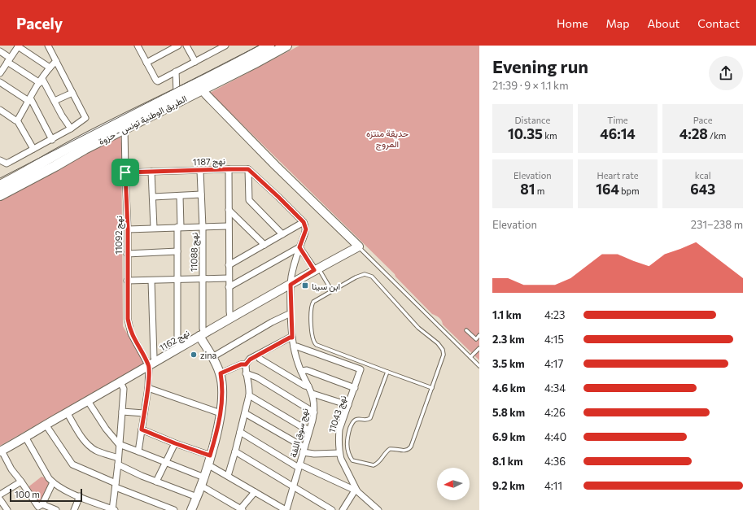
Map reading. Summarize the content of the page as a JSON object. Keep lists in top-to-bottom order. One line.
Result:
{"streets":{"highway":["الطريق الوطنية تونس - حزوة"],"street":["نهج 1187","نهج 11092","نهج 11088","نهج 1162","نهج 11043","نهج سوق اللفة"]},"crossings":[["الطريق الوطنية تونس - حزوة","نهج 11092"],["نهج 1187","نهج 11092"],["نهج 1187","نهج 11088"],["نهج 11092","نهج 1162"],["نهج 11088","نهج 1162"],["نهج 1162","نهج سوق اللفة"],["نهج 11043","نهج سوق اللفة"]],"parks":["حديقة منتزه المروج"],"places":{"transit":["ابن سينا"],"other":["zina"]},"scale_bar":"100 m","north":"left","page":{"header":"Pacely","nav":["Home","Map","About","Contact"],"heading":["Evening run","21:39 · 9 × 1.1 km"],"stats":[["Distance","10.35 km"],["Time","46:14"],["Pace","4:28 /km"],["Elevation","81 m"],["Heart rate","164 bpm"],["kcal","643"]],"chart":["Elevation","231–238 m"],"list":[{"name":"1.1 km","note":"4:23"},{"name":"2.3 km","note":"4:15"},{"name":"3.5 km","note":"4:17"},{"name":"4.6 km","note":"4:34"},{"name":"5.8 km","note":"4:26"},{"name":"6.9 km","note":"4:40"},{"name":"8.1 km","note":"4:36"},{"name":"9.2 km","note":"4:11"}],"scale":"100 m"}}
